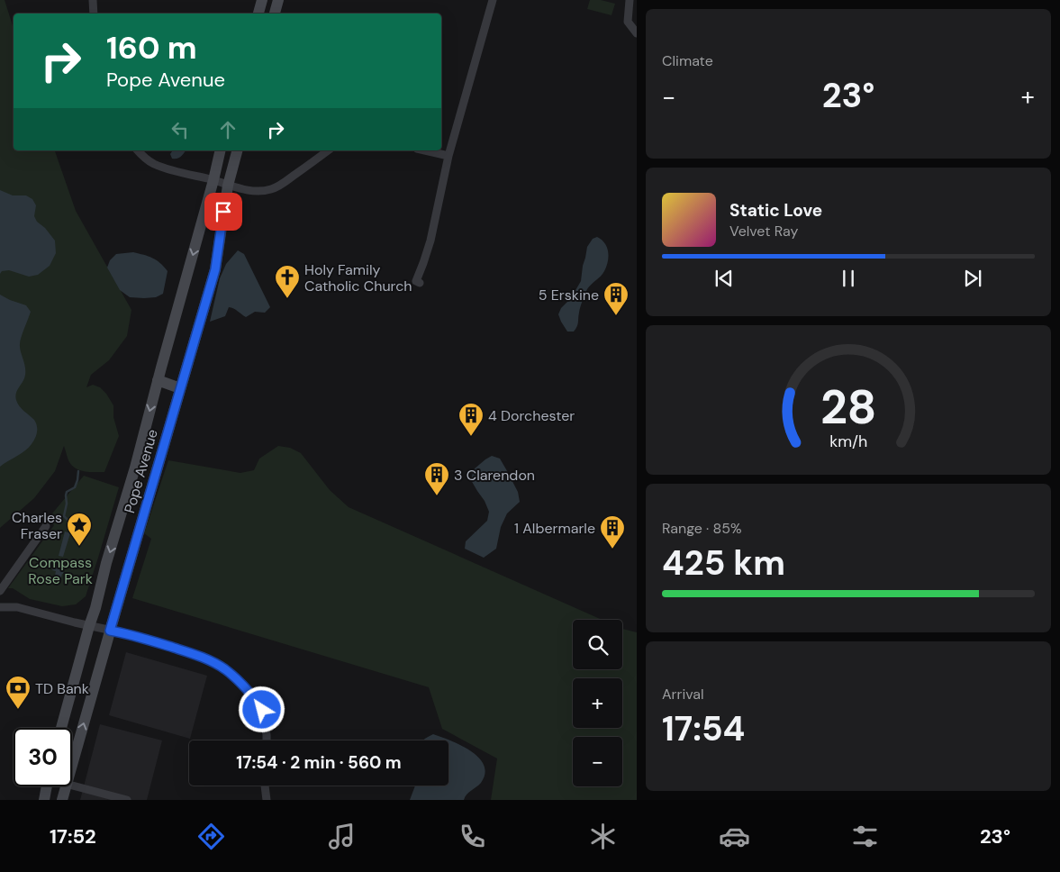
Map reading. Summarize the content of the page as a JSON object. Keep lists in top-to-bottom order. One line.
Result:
{"streets":{"main road":["Pope Avenue"]},"parks":["Compass Rose Park"],"places":{"church":["Holy Family Catholic Church"],"building":["5 Erskine","4 Dorchester","3 Clarendon","1 Albermarle"],"place":["Charles Fraser"],"bank":["TD Bank"]},"page":{"tile":["Climate",["Range · 85%","425 km"],["Arrival","17:54"]],"turn":["160 m","Pope Avenue"],"heat":["−","23°","+"],"song":["Static Love","Velvet Ray"],"map_buttons":["+","−"],"limit":"30","trip":"17:54 · 2 min · 560 m","tabs":["17:52","23°"],"gauge":["28","km/h"]}}
